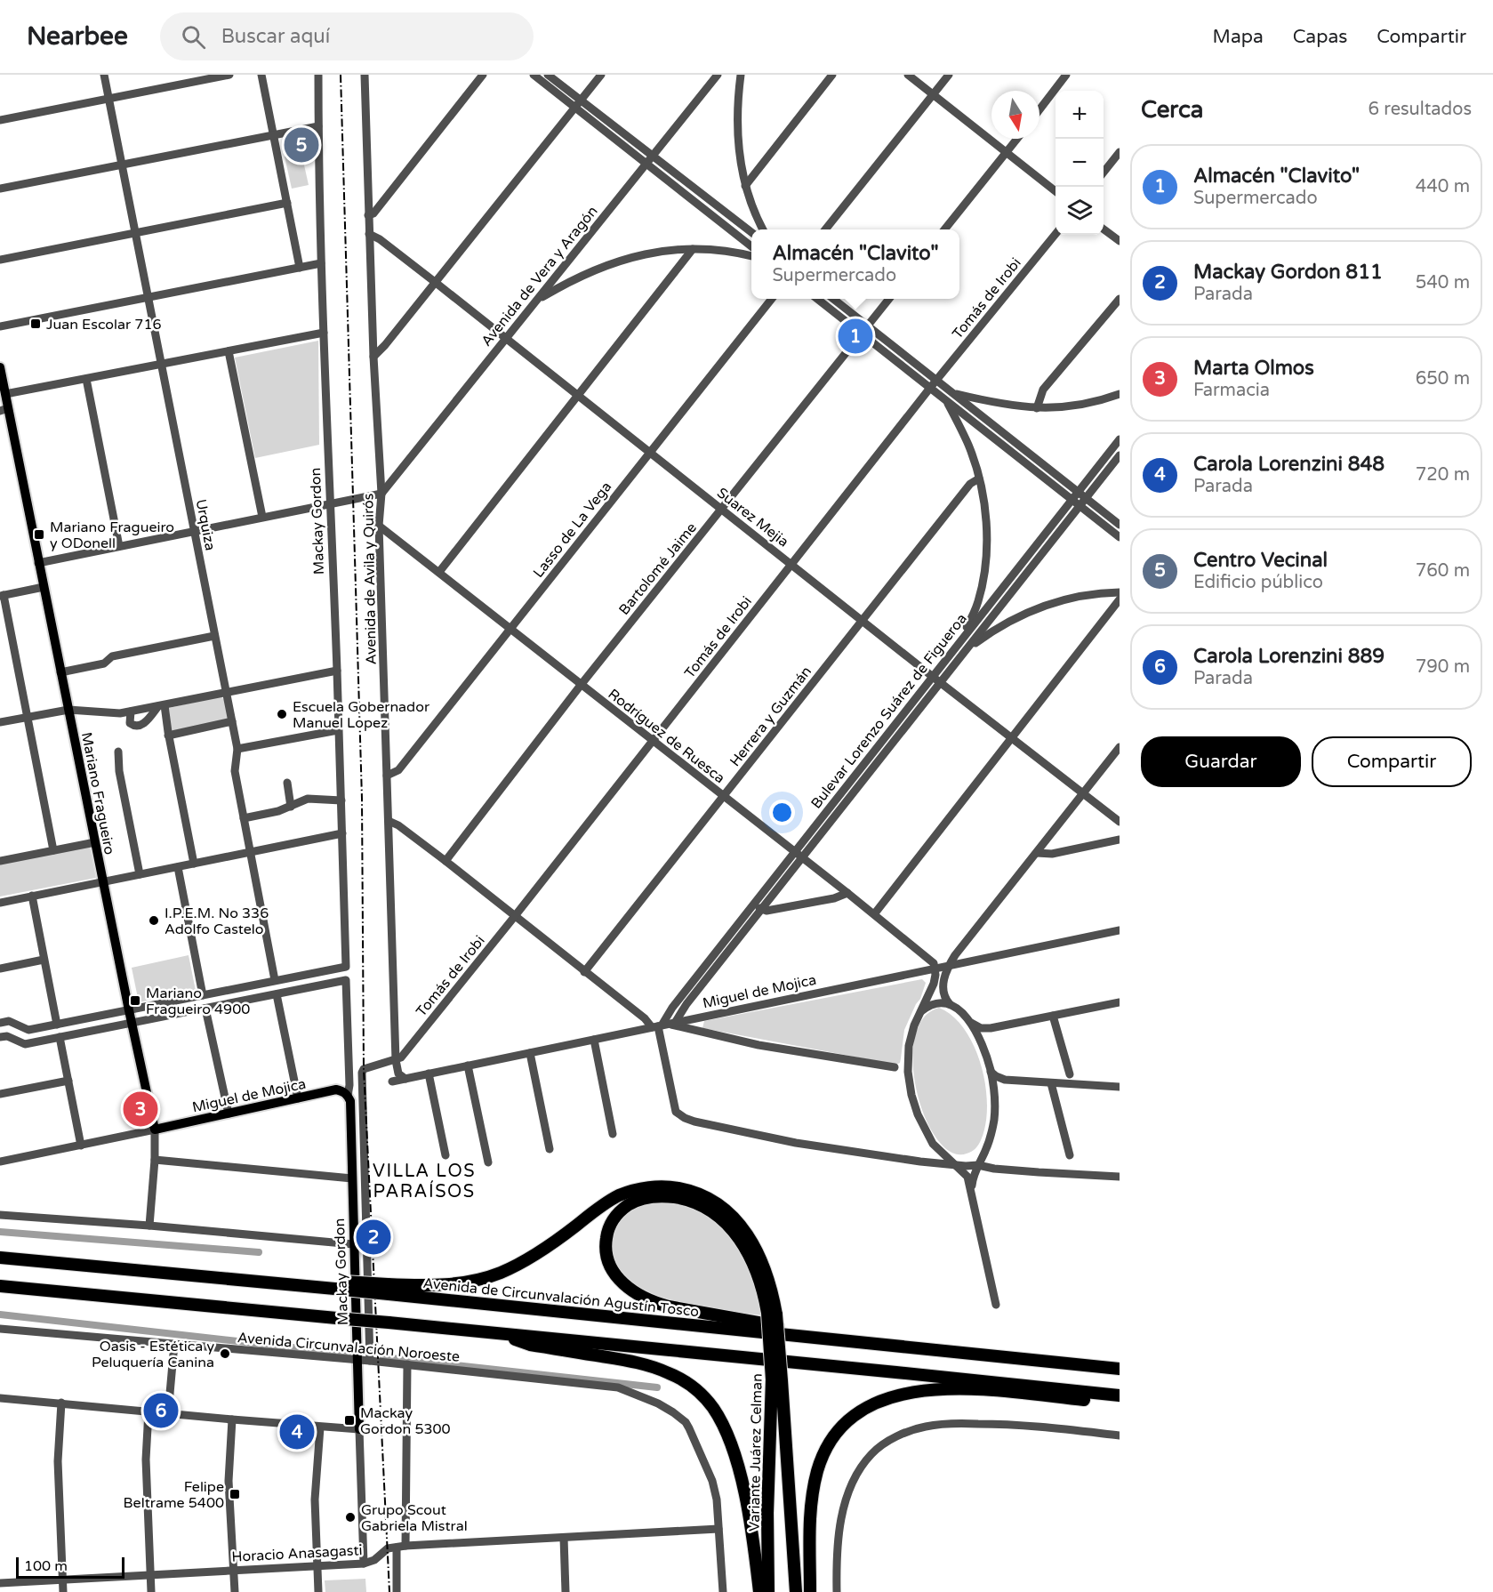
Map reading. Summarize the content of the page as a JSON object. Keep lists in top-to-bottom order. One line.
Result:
{"streets":{"highway":["Avenida de Circunvalación Agustín Tosco","Variante Juárez Celman"],"main road":["Mackay Gordon","Mariano Fragueiro","Miguel de Mojica"],"street":["Avenida de Vera y Aragón","Tomás de Irobi","Suarez Mejia","Urquiza","Lasso de La Vega","Bartolomé Jaime","Avenida de Avila y Quirós","Bulevar Lorenzo Suárez de Figueroa","Herrera y Guzmán","Rodríguez de Ruesca","Avenida Circunvalación Noroeste","Horacio Anasagasti"]},"crossings":[["Avenida de Vera y Aragón","Suarez Mejia"],["Avenida de Vera y Aragón","Avenida de Avila y Quirós"],["Tomás de Irobi","Suarez Mejia"],["Tomás de Irobi","Avenida de Avila y Quirós"],["Tomás de Irobi","Rodríguez de Ruesca"],["Suarez Mejia","Lasso de La Vega"],["Suarez Mejia","Bartolomé Jaime"],["Suarez Mejia","Avenida de Avila y Quirós"],["Suarez Mejia","Bulevar Lorenzo Suárez de Figueroa"],["Suarez Mejia","Herrera y Guzmán"],["Mackay Gordon","Urquiza"],["Mackay Gordon","Miguel de Mojica"],["Mackay Gordon","Avenida Circunvalación Noroeste"],["Mackay Gordon","Horacio Anasagasti"],["Lasso de La Vega","Avenida de Avila y Quirós"],["Lasso de La Vega","Rodríguez de Ruesca"],["Bartolomé Jaime","Rodríguez de Ruesca"],["Avenida de Avila y Quirós","Rodríguez de Ruesca"],["Avenida de Avila y Quirós","Miguel de Mojica"],["Bulevar Lorenzo Suárez de Figueroa","Rodríguez de Ruesca"],["Bulevar Lorenzo Suárez de Figueroa","Miguel de Mojica"],["Herrera y Guzmán","Rodríguez de Ruesca"],["Rodríguez de Ruesca","Miguel de Mojica"],["Mariano Fragueiro","Miguel de Mojica"],["Avenida Circunvalación Noroeste","Horacio Anasagasti"]],"districts":["VILLA LOS PARAÍSOS"],"places":{"transit":["Juan Escolar 716","Mariano Fragueiro y ODonell","Mariano Fragueiro 4900","Mackay Gordon 5300","Felipe Beltrame 5400"],"other":["Escuela Gobernador Manuel Lopez","I.P.E.M. No 336 Adolfo Castelo","Oasis - Estética y Peluquería Canina","Grupo Scout Gabriela Mistral"]},"scale_bar":"100 m","north":"bottom","page":{"header":"Nearbee","search":"Buscar aquí","nav":["Mapa","Capas","Compartir"],"heading":["Cerca","6 resultados"],"map_buttons":["+","−"],"pins":["5","1","3","2","6","4"],"list":[{"mark":"1","name":"Almacén \"Clavito\"","note":"Supermercado","value":"440 m"},{"mark":"2","name":"Mackay Gordon 811","note":"Parada","value":"540 m"},{"mark":"3","name":"Marta Olmos","note":"Farmacia","value":"650 m"},{"mark":"4","name":"Carola Lorenzini 848","note":"Parada","value":"720 m"},{"mark":"5","name":"Centro Vecinal","note":"Edificio público","value":"760 m"},{"mark":"6","name":"Carola Lorenzini 889","note":"Parada","value":"790 m"}],"popup":["Almacén \"Clavito\"","Supermercado"],"buttons":["Guardar","Compartir"],"scale":"100 m"}}
